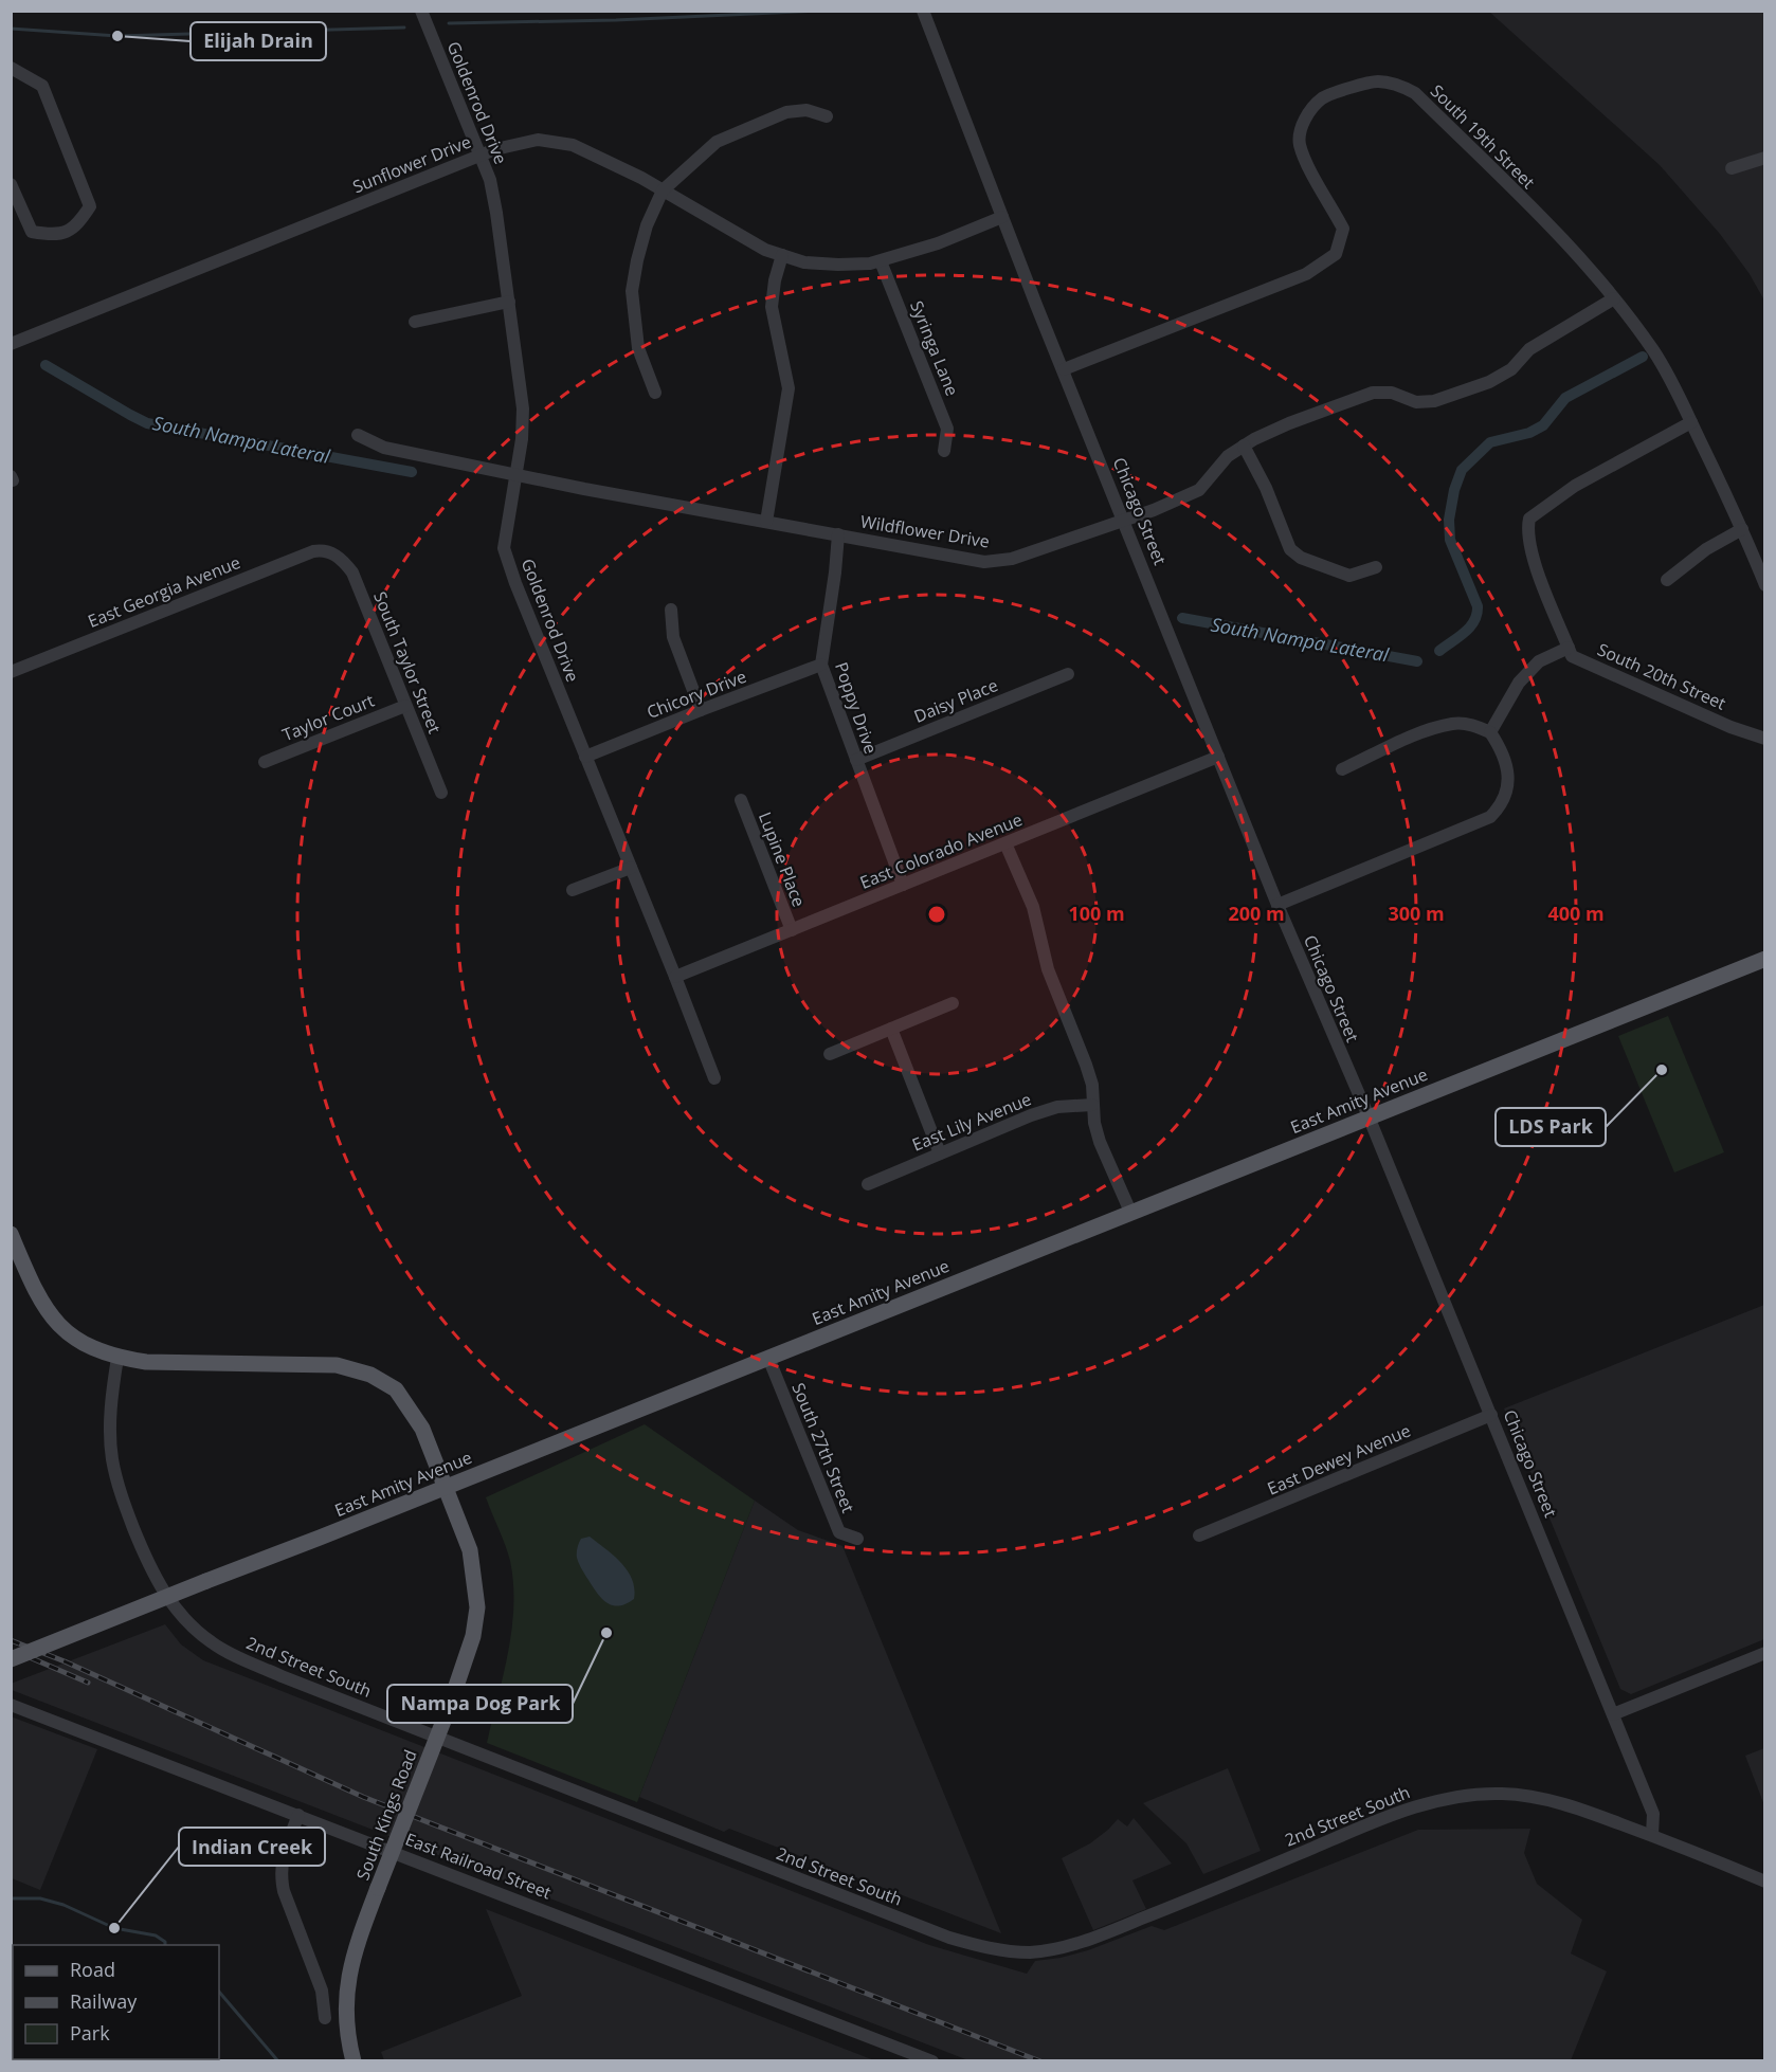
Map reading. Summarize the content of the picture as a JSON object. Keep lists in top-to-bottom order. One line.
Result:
{"streets":{"main road":["East Amity Avenue","South Kings Road"],"street":["Goldenrod Drive","South 19th Street","Sunflower Drive","Syringa Lane","Chicago Street","Wildflower Drive","East Georgia Avenue","South Taylor Street","South 20th Street","Chicory Drive","Daisy Place","Poppy Drive","Taylor Court","East Colorado Avenue","Lupine Place","East Lily Avenue","South 27th Street","East Dewey Avenue","2nd Street South","East Railroad Street"]},"crossings":[["Goldenrod Drive","Sunflower Drive"],["Goldenrod Drive","Wildflower Drive"],["Goldenrod Drive","Chicory Drive"],["Goldenrod Drive","East Colorado Avenue"],["South 19th Street","Chicago Street"],["South 19th Street","Wildflower Drive"],["Sunflower Drive","Syringa Lane"],["Sunflower Drive","Chicago Street"],["Chicago Street","Wildflower Drive"],["Chicago Street","East Colorado Avenue"],["Chicago Street","East Amity Avenue"],["Chicago Street","East Dewey Avenue"],["Chicago Street","2nd Street South"],["Wildflower Drive","Poppy Drive"],["East Georgia Avenue","South Taylor Street"],["South Taylor Street","Taylor Court"],["Chicory Drive","Poppy Drive"],["Daisy Place","Poppy Drive"],["Poppy Drive","East Colorado Avenue"],["East Colorado Avenue","Lupine Place"],["East Amity Avenue","South 27th Street"],["East Amity Avenue","South Kings Road"],["2nd Street South","South Kings Road"]],"water":["South Nampa Lateral"],"places":["Elijah Drain","LDS Park","Nampa Dog Park","Indian Creek"],"legend":["Road","Railway","Park"],"rings":["100 m","200 m","300 m","400 m"]}
